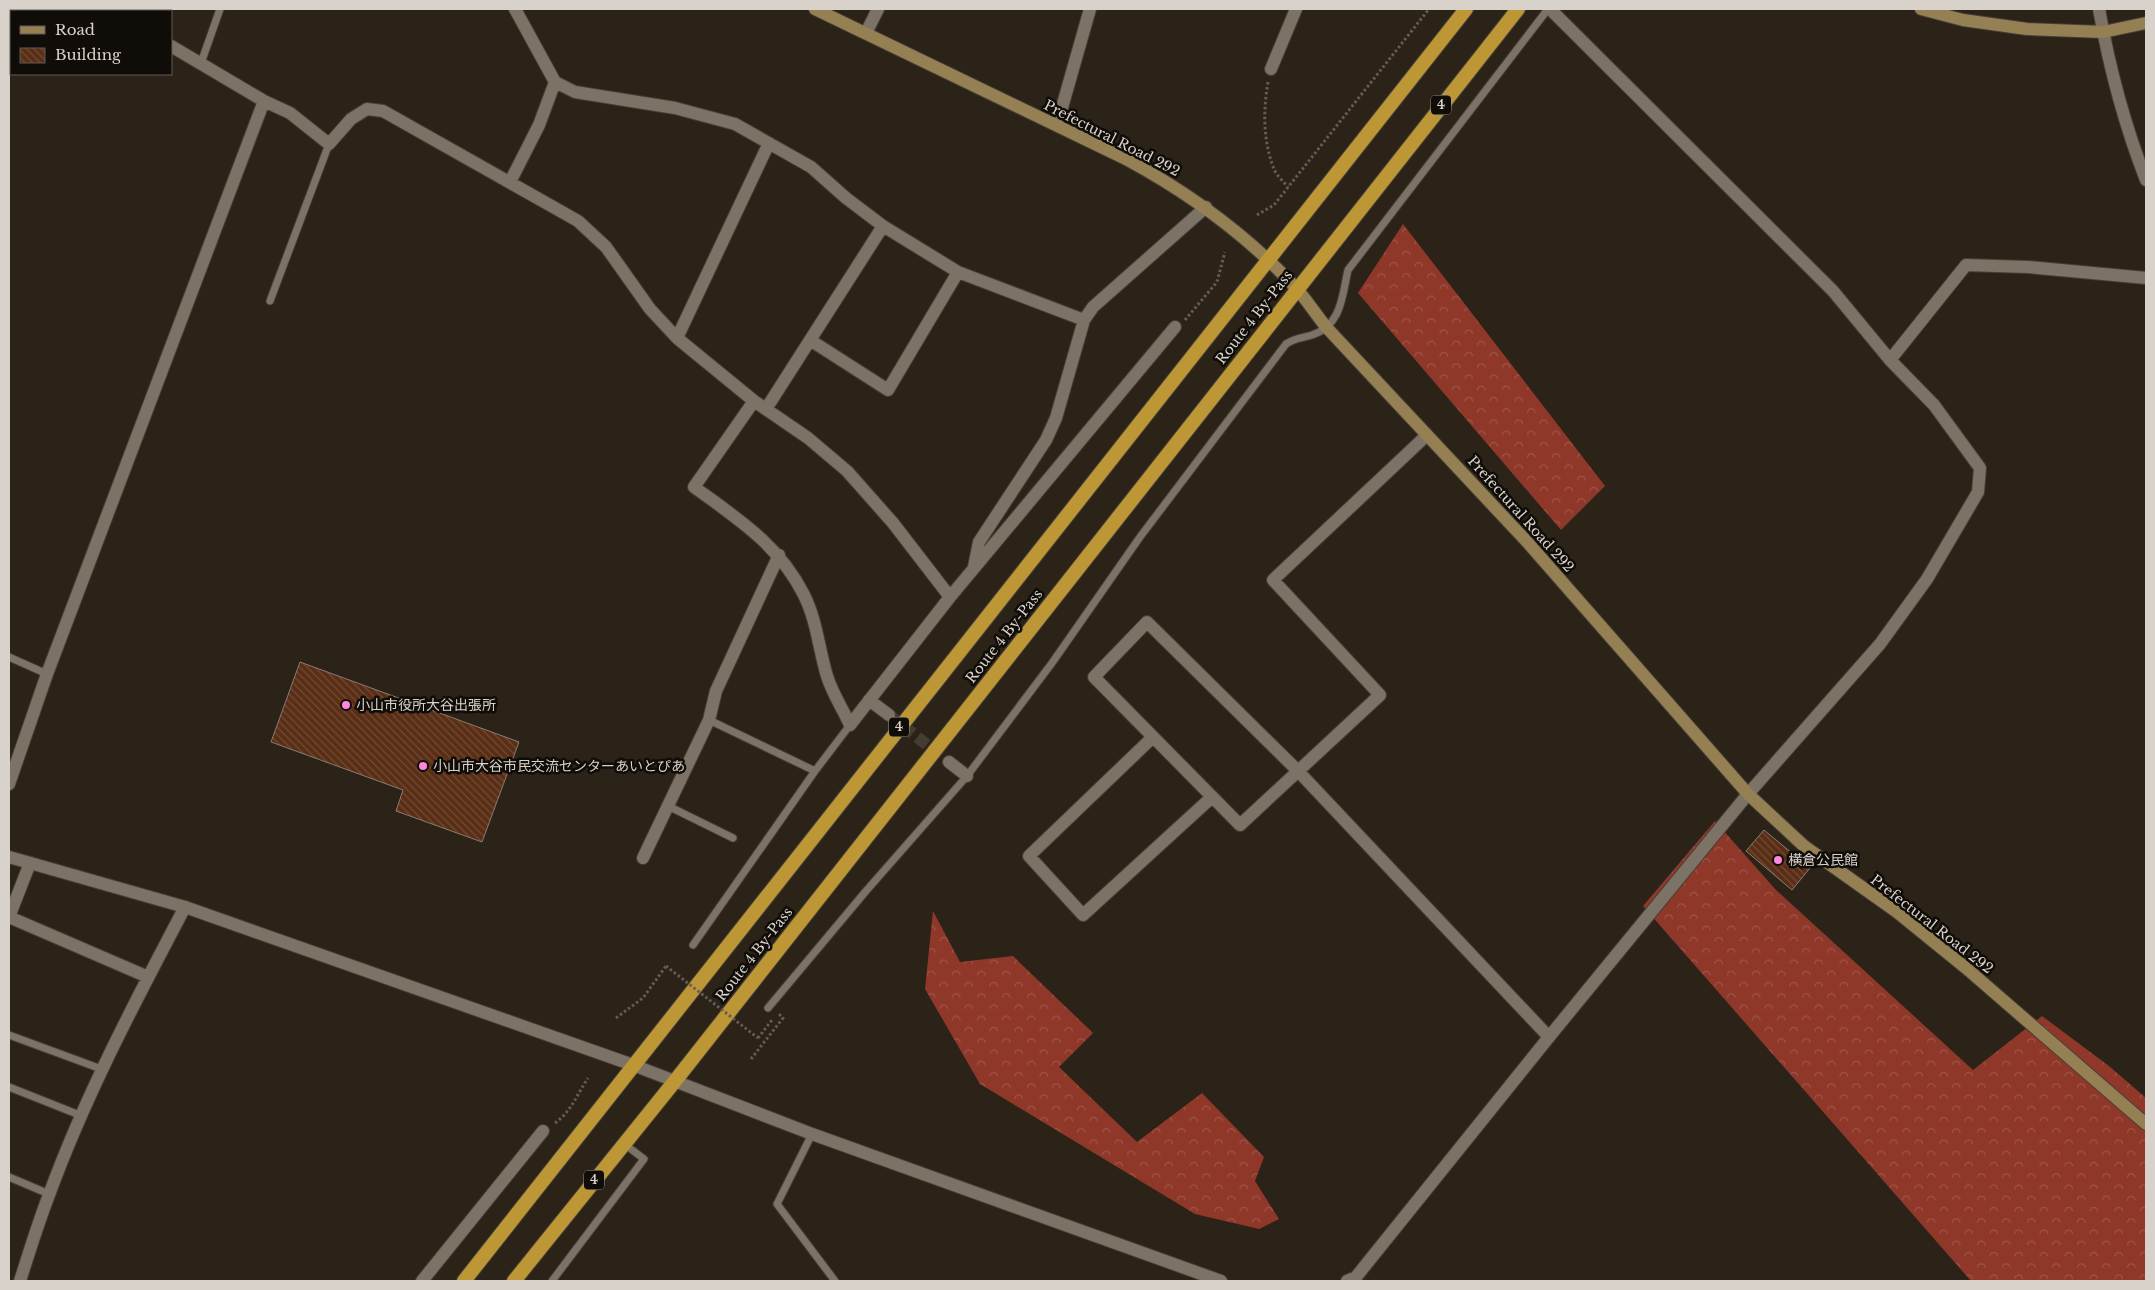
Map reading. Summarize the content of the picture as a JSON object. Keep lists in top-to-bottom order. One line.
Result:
{"streets":{"highway":["4","Route 4 By-Pass"],"main road":["Prefectural Road 292"]},"crossings":[["Prefectural Road 292","Route 4 By-Pass"]],"places":["小山市役所大谷出張所","小山市大谷市民交流センターあいとぴあ","横倉公民館"],"legend":["Road","Building"]}
